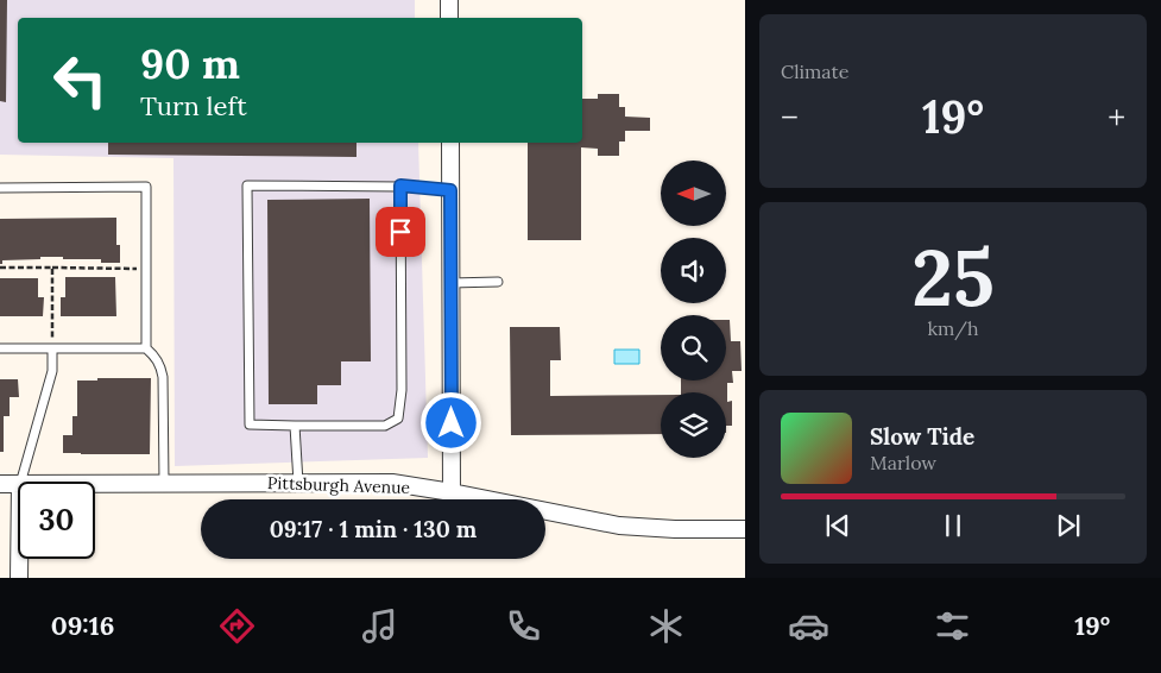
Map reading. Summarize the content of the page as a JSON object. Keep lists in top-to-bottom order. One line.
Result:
{"streets":{"street":["Pittsburgh Avenue"]},"north":"left","page":{"tile":["Climate",["25","km/h"]],"turn":["90 m","Turn left"],"heat":["−","19°","+"],"song":["Slow Tide","Marlow"],"limit":"30","trip":"09:17 · 1 min · 130 m","tabs":["09:16","19°"]}}
